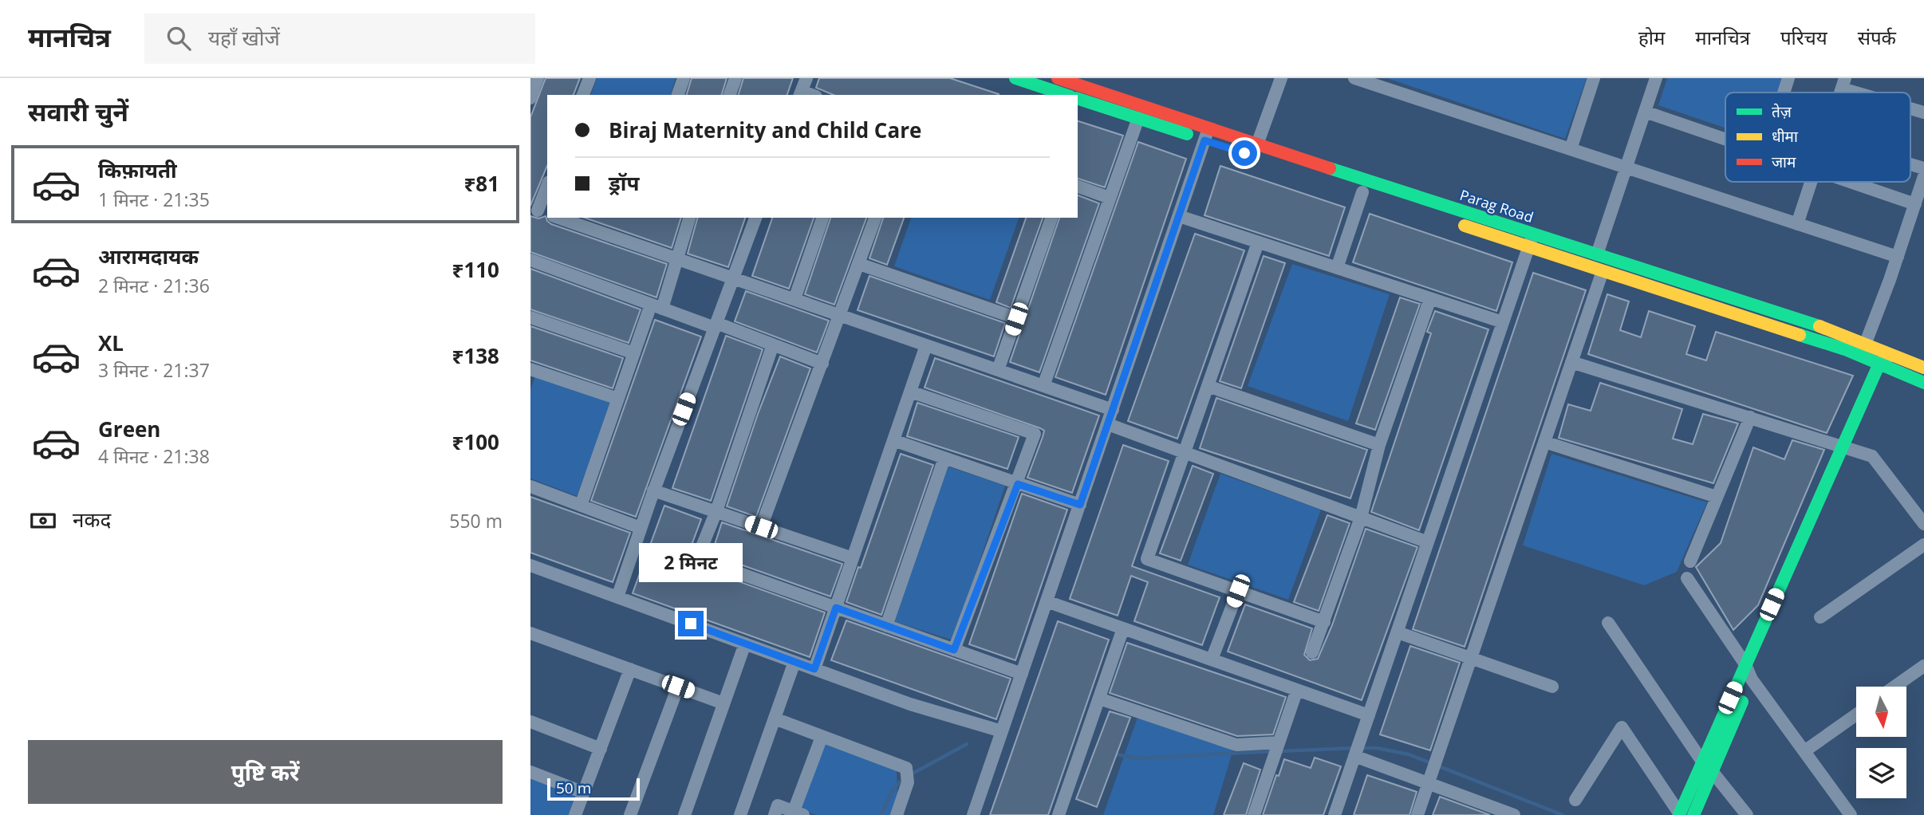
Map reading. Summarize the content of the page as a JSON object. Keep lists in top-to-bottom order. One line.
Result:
{"streets":{"street":["Parag Road"]},"legend":["तेज़","धीमा","जाम"],"scale_bar":"50 m","north":"bottom","page":{"header":"मानचित्र","search":"यहाँ खोजें","nav":["होम","मानचित्र","परिचय","संपर्क"],"heading":"सवारी चुनें","banner":["Biraj Maternity and Child Care","ड्रॉप"],"list":[{"name":"किफ़ायती","note":"1 मिनट · 21:35","value":"₹81"},{"name":"आरामदायक","note":"2 मिनट · 21:36","value":"₹110"},{"name":"XL","note":"3 मिनट · 21:37","value":"₹138"},{"name":"Green","note":"4 मिनट · 21:38","value":"₹100"}],"pay":["नकद","550 m"],"bubble":"2 मिनट","buttons":"पुष्टि करें","scale":"50 m"}}
